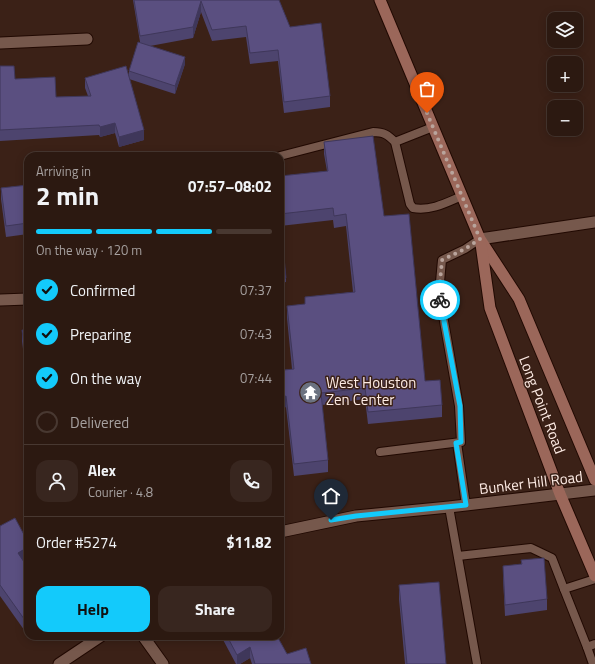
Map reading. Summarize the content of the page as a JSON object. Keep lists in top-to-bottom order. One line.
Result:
{"streets":{"main road":["Long Point Road"],"street":["Bunker Hill Road"]},"crossings":[["Long Point Road","Bunker Hill Road"]],"places":{"temple":["West Houston Zen Center"]},"page":{"map_buttons":["+","−"],"heading":["2 min","Arriving in","07:57–08:02"],"panel":["Alex","Courier · 4.8","Order #5274","$11.82"],"bar":"On the way · 120 m","list":[["Confirmed","07:37"],["Preparing","07:43"],["On the way","07:44"],"Delivered"],"buttons":["Help","Share"]}}
